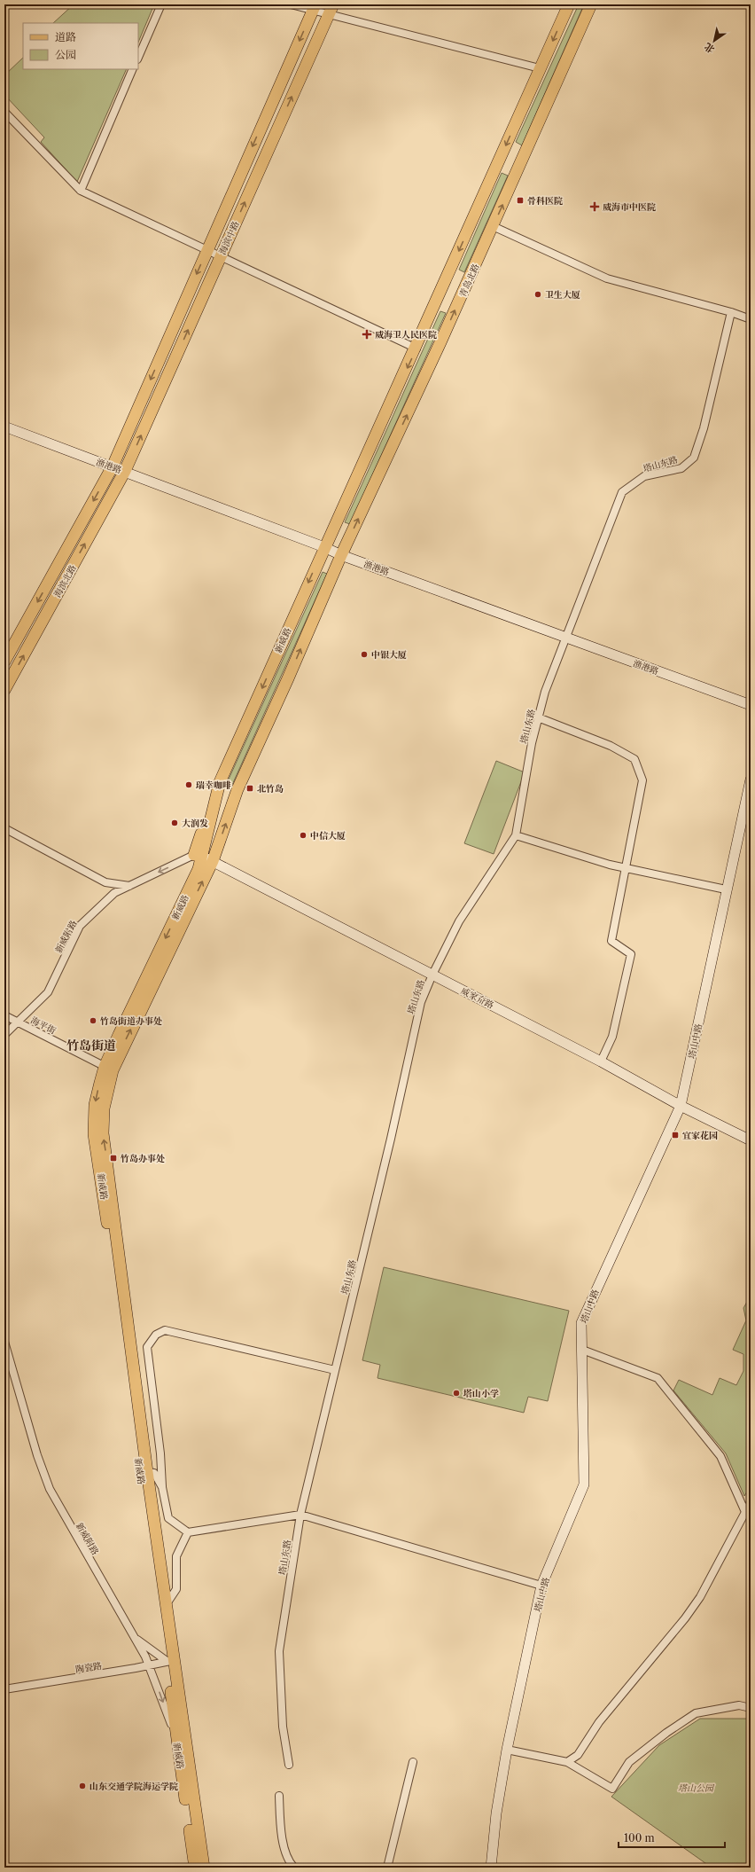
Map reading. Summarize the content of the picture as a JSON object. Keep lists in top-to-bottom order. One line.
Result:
{"streets":{"main road":["海滨中路","青岛北路","海滨北路","新威路"],"street":["塔山东路","渔港路","新威附路","威家夼路","海平街","塔山中路","陶瓷路"]},"crossings":[["海滨中路","渔港路"],["海滨中路","海滨北路"],["青岛北路","渔港路"],["青岛北路","新威路"],["塔山东路","渔港路"],["塔山东路","威家夼路"],["渔港路","海滨北路"],["渔港路","新威路"],["新威路","新威附路"],["新威路","威家夼路"],["新威路","海平街"],["新威路","陶瓷路"],["新威附路","威家夼路"],["新威附路","海平街"],["新威附路","陶瓷路"],["威家夼路","塔山中路"]],"districts":["竹岛街道"],"parks":["塔山公园"],"places":{"transit":["骨科医院","北竹岛","宜家花园","竹岛办事处"],"health":["威海市中医院","威海卫人民医院"],"other":["卫生大厦","中银大厦","瑞幸咖啡","大润发","中信大厦","竹岛街道办事处","塔山小学","山东交通学院海运学院"]},"legend":["道路","公园"],"scale_bar":"100 m","north":"bottom left"}
